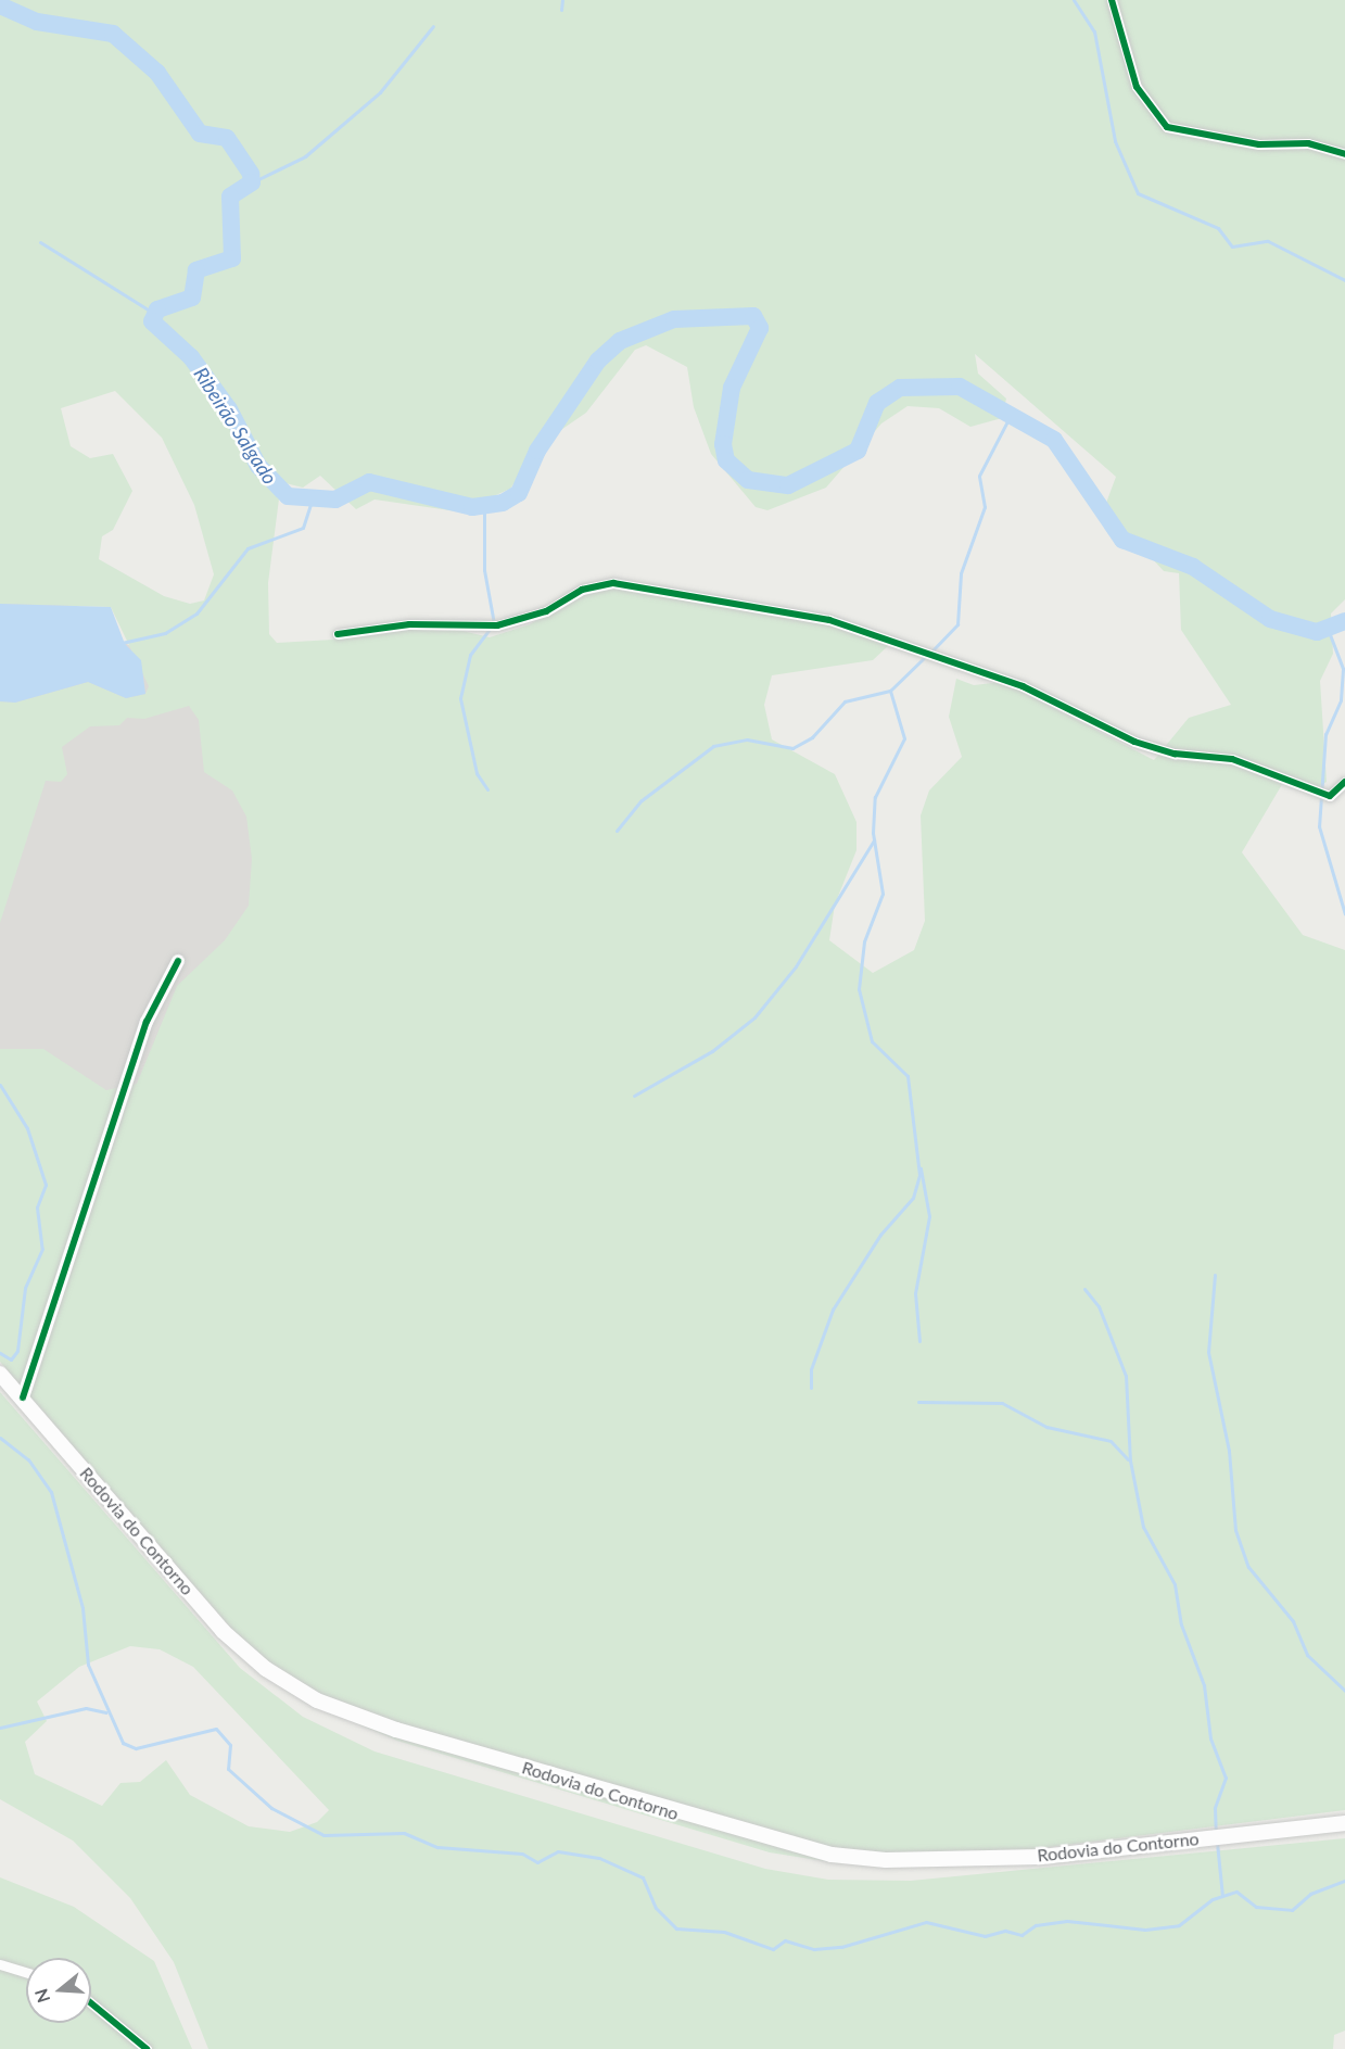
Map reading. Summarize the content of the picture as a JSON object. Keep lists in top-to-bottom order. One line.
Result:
{"streets":{"main road":["Rodovia do Contorno"]},"water":["Ribeirão Salgado"],"north":"left"}
